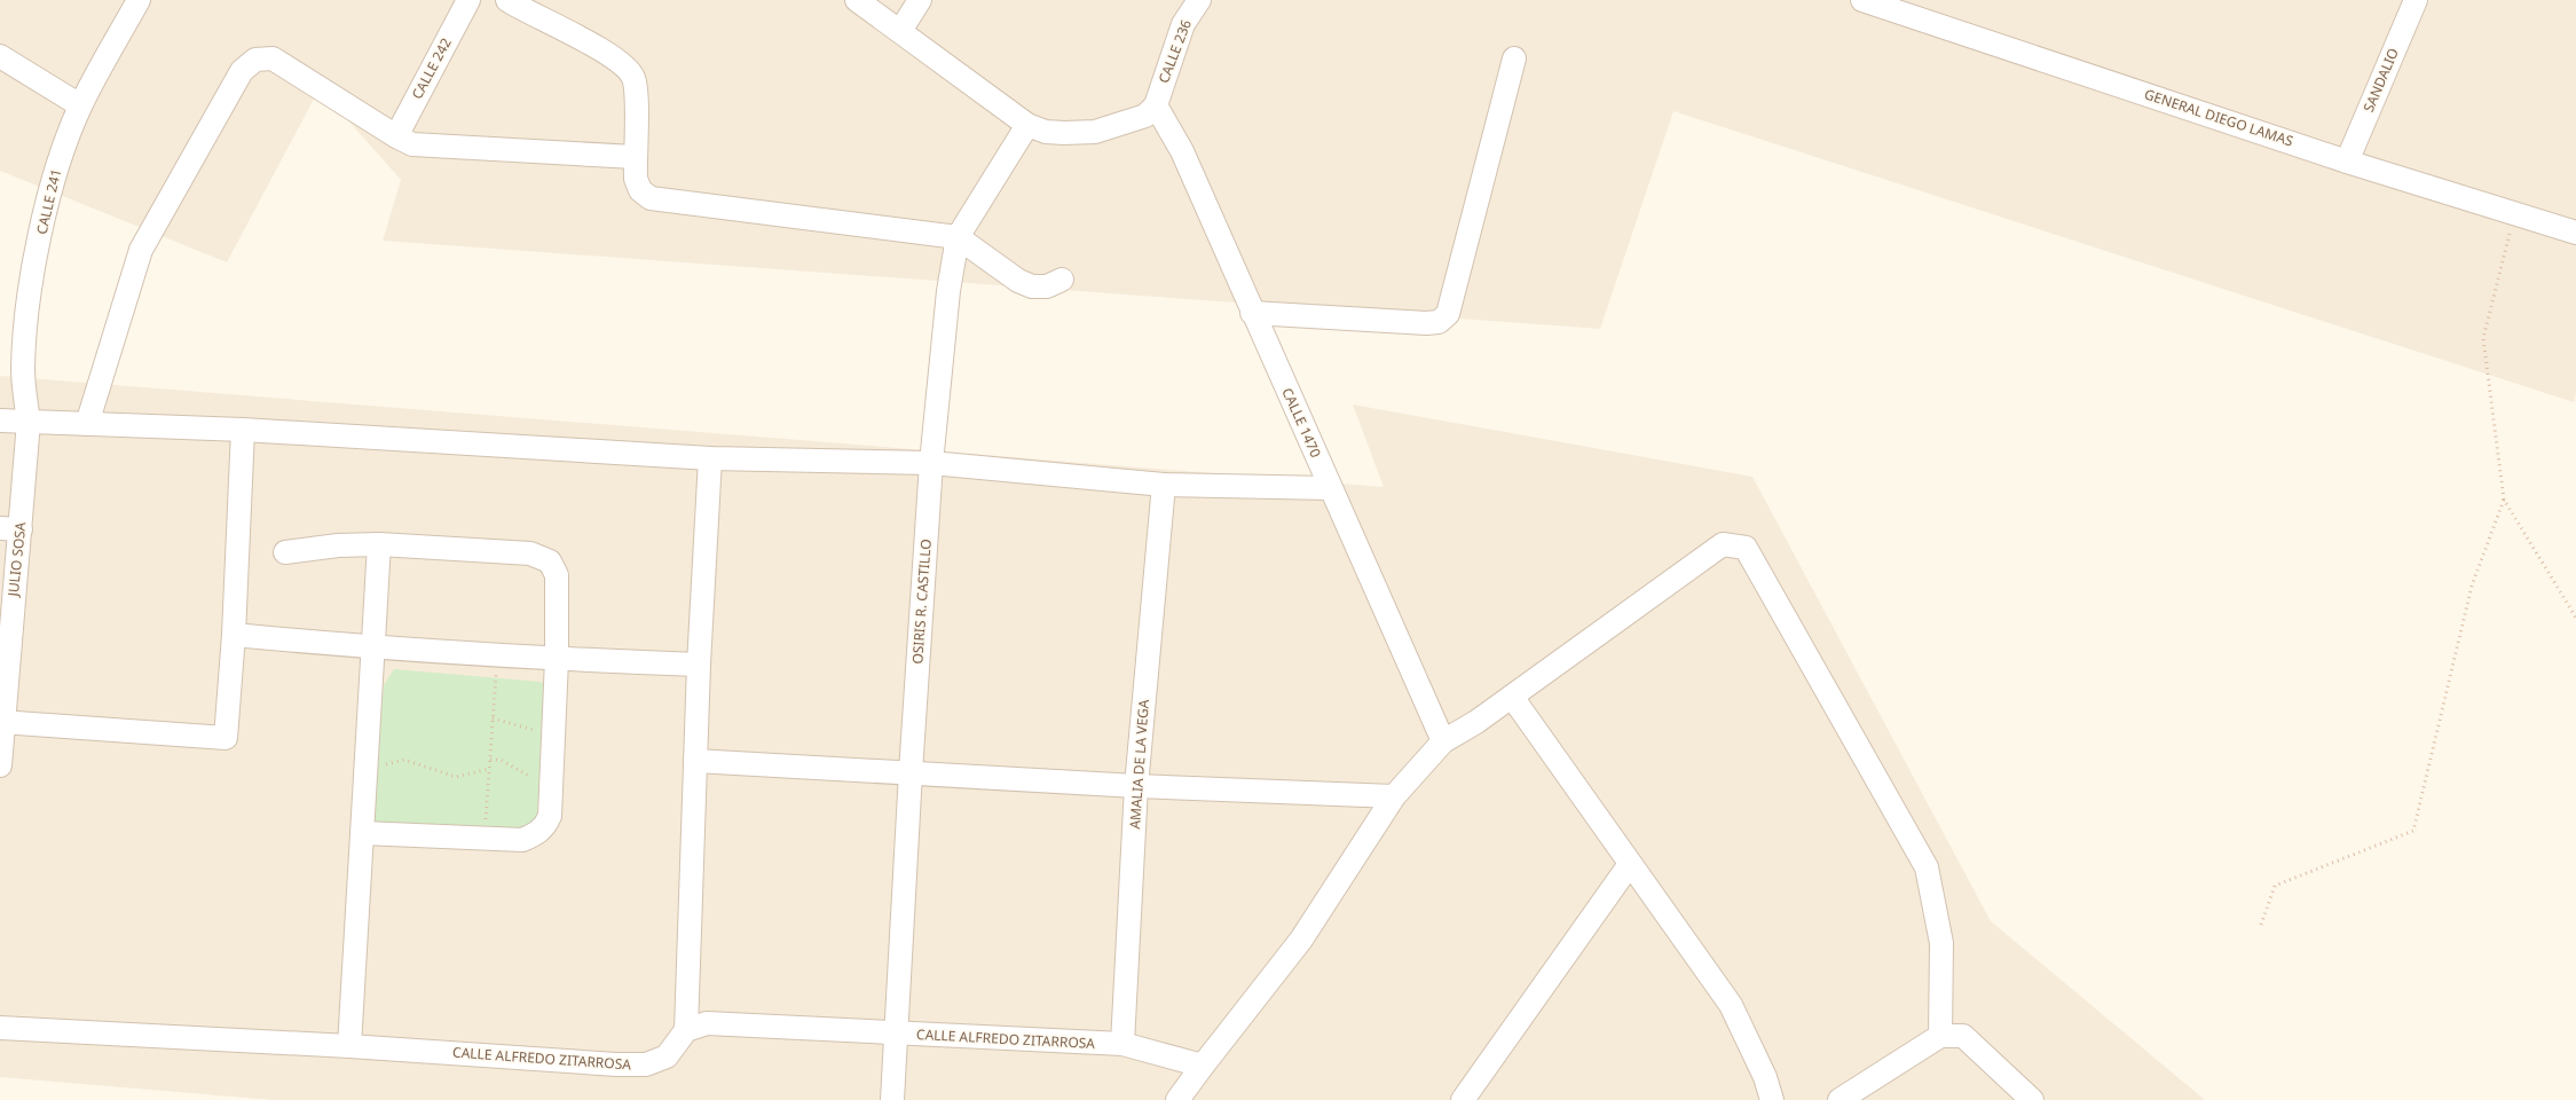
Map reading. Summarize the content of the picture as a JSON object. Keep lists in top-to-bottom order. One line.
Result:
{"streets":{"street":["CALLE 236","CALLE 242","SANDALIO","GENERAL DIEGO LAMAS","CALLE 241","CALLE 1470","JULIO SOSA","OSIRIS R. CASTILLO","AMALIA DE LA VEGA","CALLE ALFREDO ZITARROSA"]},"crossings":[["CALLE 236","CALLE 1470"],["SANDALIO","GENERAL DIEGO LAMAS"],["CALLE 241","JULIO SOSA"],["OSIRIS R. CASTILLO","CALLE ALFREDO ZITARROSA"],["AMALIA DE LA VEGA","CALLE ALFREDO ZITARROSA"]]}
